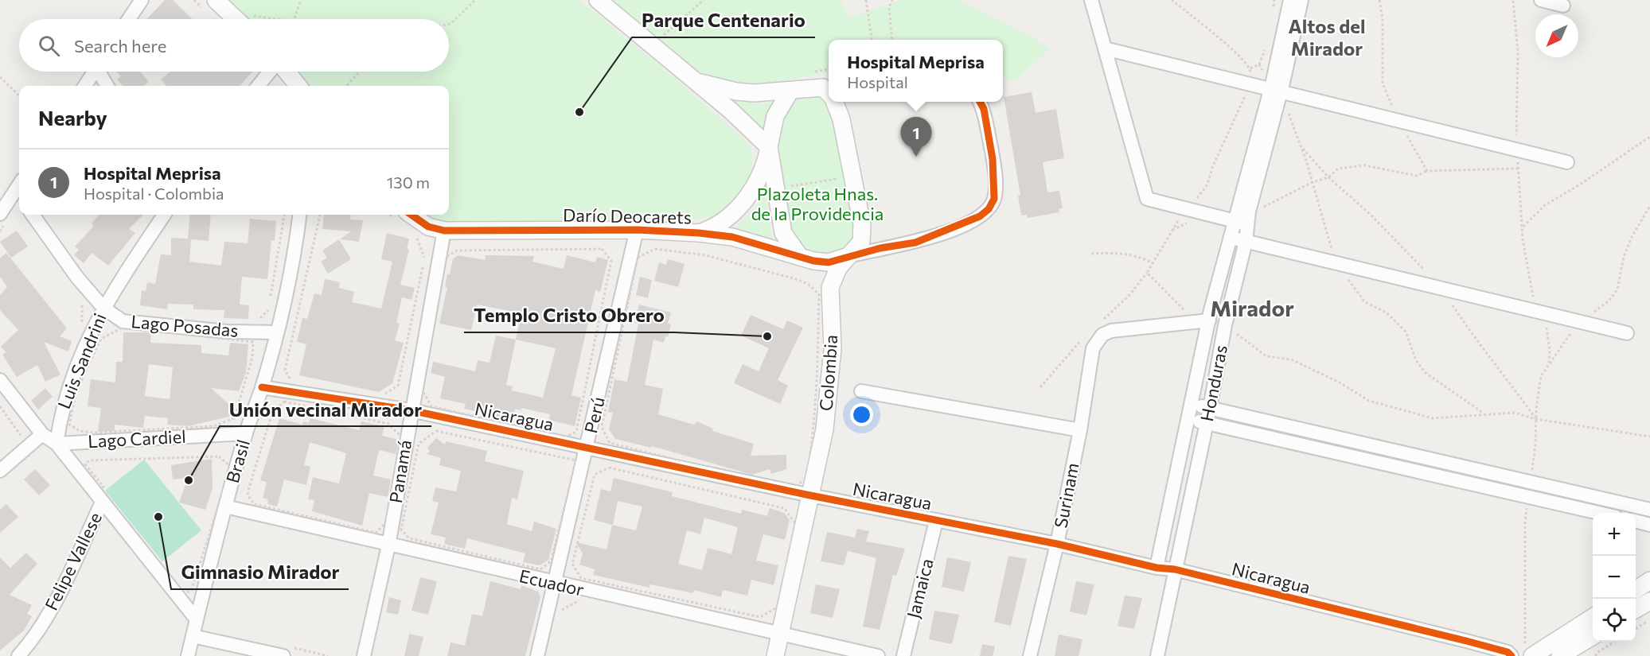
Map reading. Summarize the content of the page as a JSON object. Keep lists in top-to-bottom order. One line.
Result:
{"streets":{"street":["Darío Deocarets","Lago Posadas","Luis Sandrini","Colombia","Honduras","Perú","Nicaragua","Lago Cardiel","Brasil","Panamá","Surinam","Felipe Vallese","Ecuador","Jamaica"]},"crossings":[["Darío Deocarets","Colombia"],["Darío Deocarets","Perú"],["Darío Deocarets","Panamá"],["Lago Posadas","Luis Sandrini"],["Lago Posadas","Brasil"],["Luis Sandrini","Lago Cardiel"],["Luis Sandrini","Felipe Vallese"],["Colombia","Nicaragua"],["Colombia","Ecuador"],["Honduras","Nicaragua"],["Honduras","Surinam"],["Perú","Nicaragua"],["Perú","Ecuador"],["Nicaragua","Brasil"],["Nicaragua","Panamá"],["Nicaragua","Surinam"],["Nicaragua","Jamaica"],["Lago Cardiel","Brasil"],["Lago Cardiel","Felipe Vallese"],["Brasil","Ecuador"],["Panamá","Ecuador"]],"districts":["Altos del Mirador","Mirador"],"parks":["Plazoleta Hnas. de la Providencia"],"places":["Parque Centenario","Templo Cristo Obrero","Unión vecinal Mirador","Gimnasio Mirador"],"north":"bottom left","page":{"search":"Search here","popup":["Hospital Meprisa","Hospital"],"heading":"Nearby","pins":"1","list":[{"mark":"1","name":"Hospital Meprisa","note":"Hospital · Colombia","value":"130 m"}],"map_buttons":["+","−"]}}
